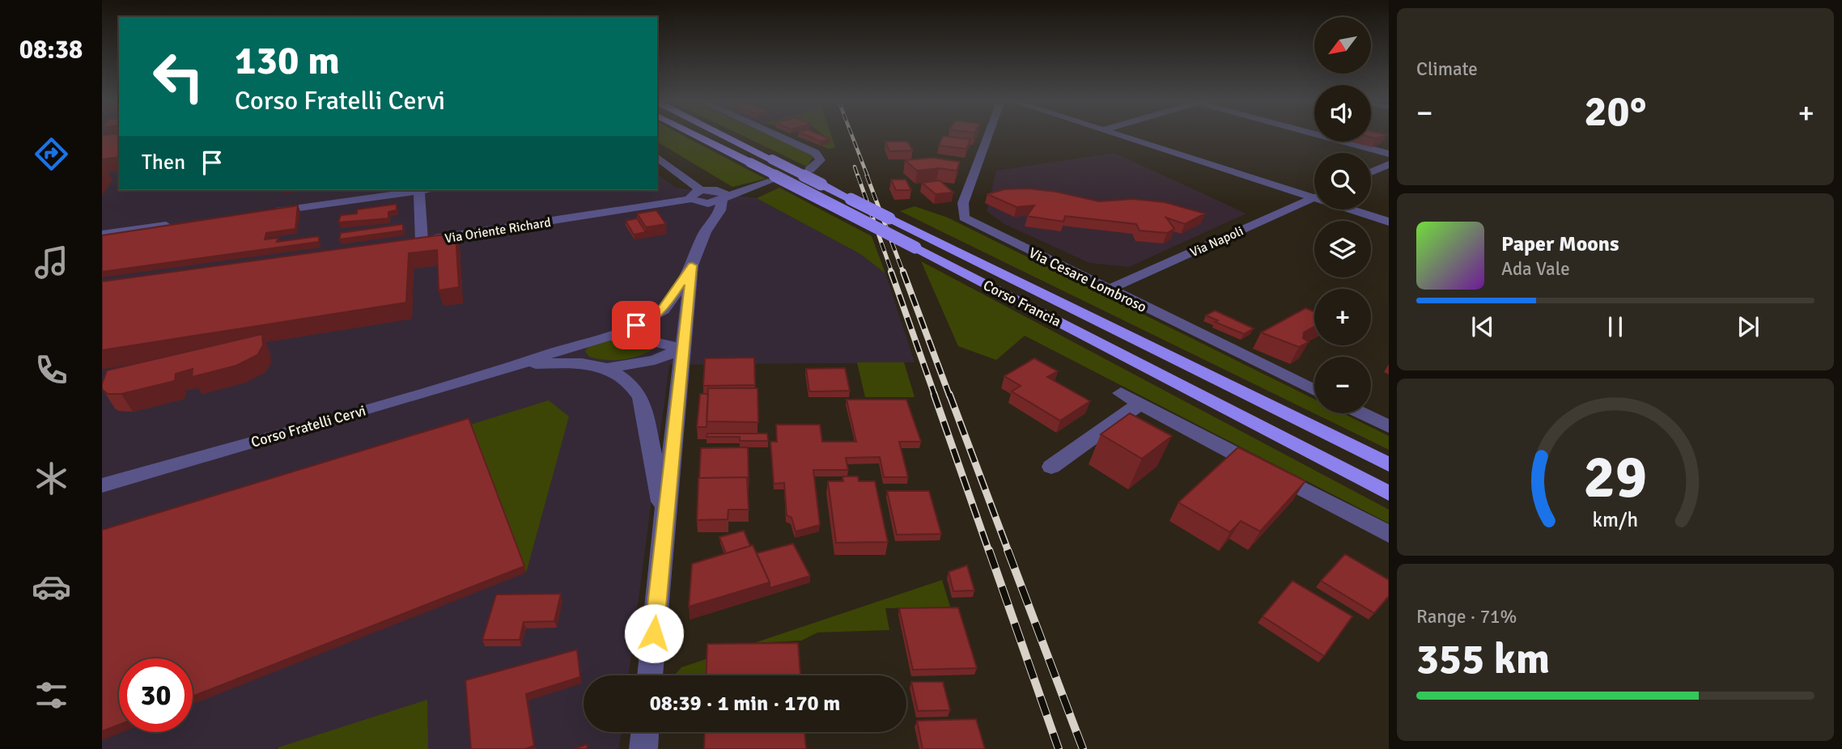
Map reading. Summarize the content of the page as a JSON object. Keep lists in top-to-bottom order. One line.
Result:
{"streets":{"main road":["Corso Francia"],"street":["Via Oriente Richard","Via Napoli","Via Cesare Lombroso","Corso Fratelli Cervi"]},"crossings":[["Via Napoli","Via Cesare Lombroso"]],"north":"bottom left","page":{"tabs":"08:38","tile":["Climate",["Range · 71%","355 km"]],"map_buttons":["+","−"],"turn":["130 m","Corso Fratelli Cervi"],"heat":["−","20°","+"],"then":"Then","song":["Paper Moons","Ada Vale"],"limit":"30","trip":"08:39 · 1 min · 170 m","gauge":["29","km/h"]}}
